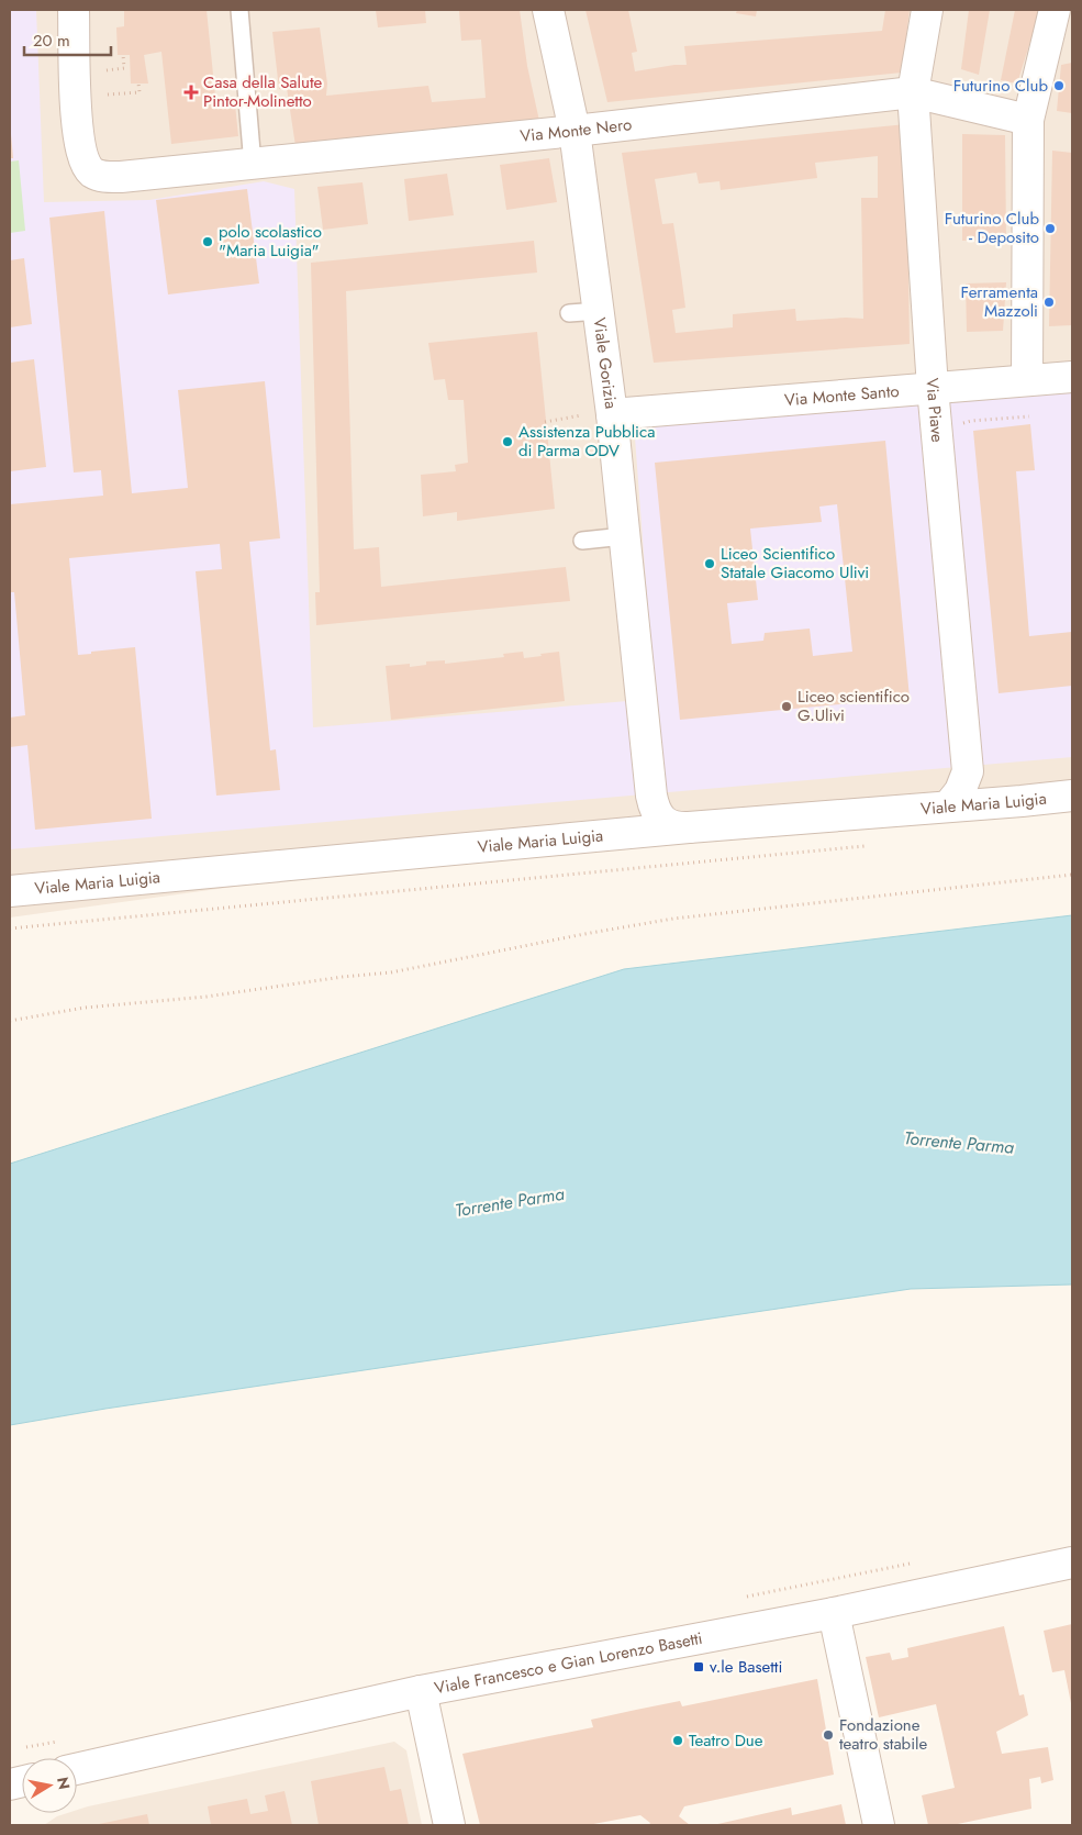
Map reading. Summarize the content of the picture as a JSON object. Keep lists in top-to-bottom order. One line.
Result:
{"streets":{"street":["Via Monte Nero","Viale Gorizia","Via Monte Santo","Via Piave","Viale Maria Luigia","Viale Francesco e Gian Lorenzo Basetti"]},"crossings":[["Via Monte Nero","Viale Gorizia"],["Via Monte Nero","Via Piave"],["Viale Gorizia","Via Monte Santo"],["Viale Gorizia","Viale Maria Luigia"],["Via Monte Santo","Via Piave"],["Via Piave","Viale Maria Luigia"]],"water":["Torrente Parma"],"places":{"other":["Futurino Club","Futurino Club - Deposito","polo scolastico \"Maria Luigia\"","Ferramenta Mazzoli","Assistenza Pubblica di Parma ODV","Liceo Scientifico Statale Giacomo Ulivi","Liceo scientifico G.Ulivi","Fondazione teatro stabile","Teatro Due"],"health":["Casa della Salute Pintor-Molinetto"],"transit":["v.le Basetti"]},"scale_bar":"20 m","north":"right"}
